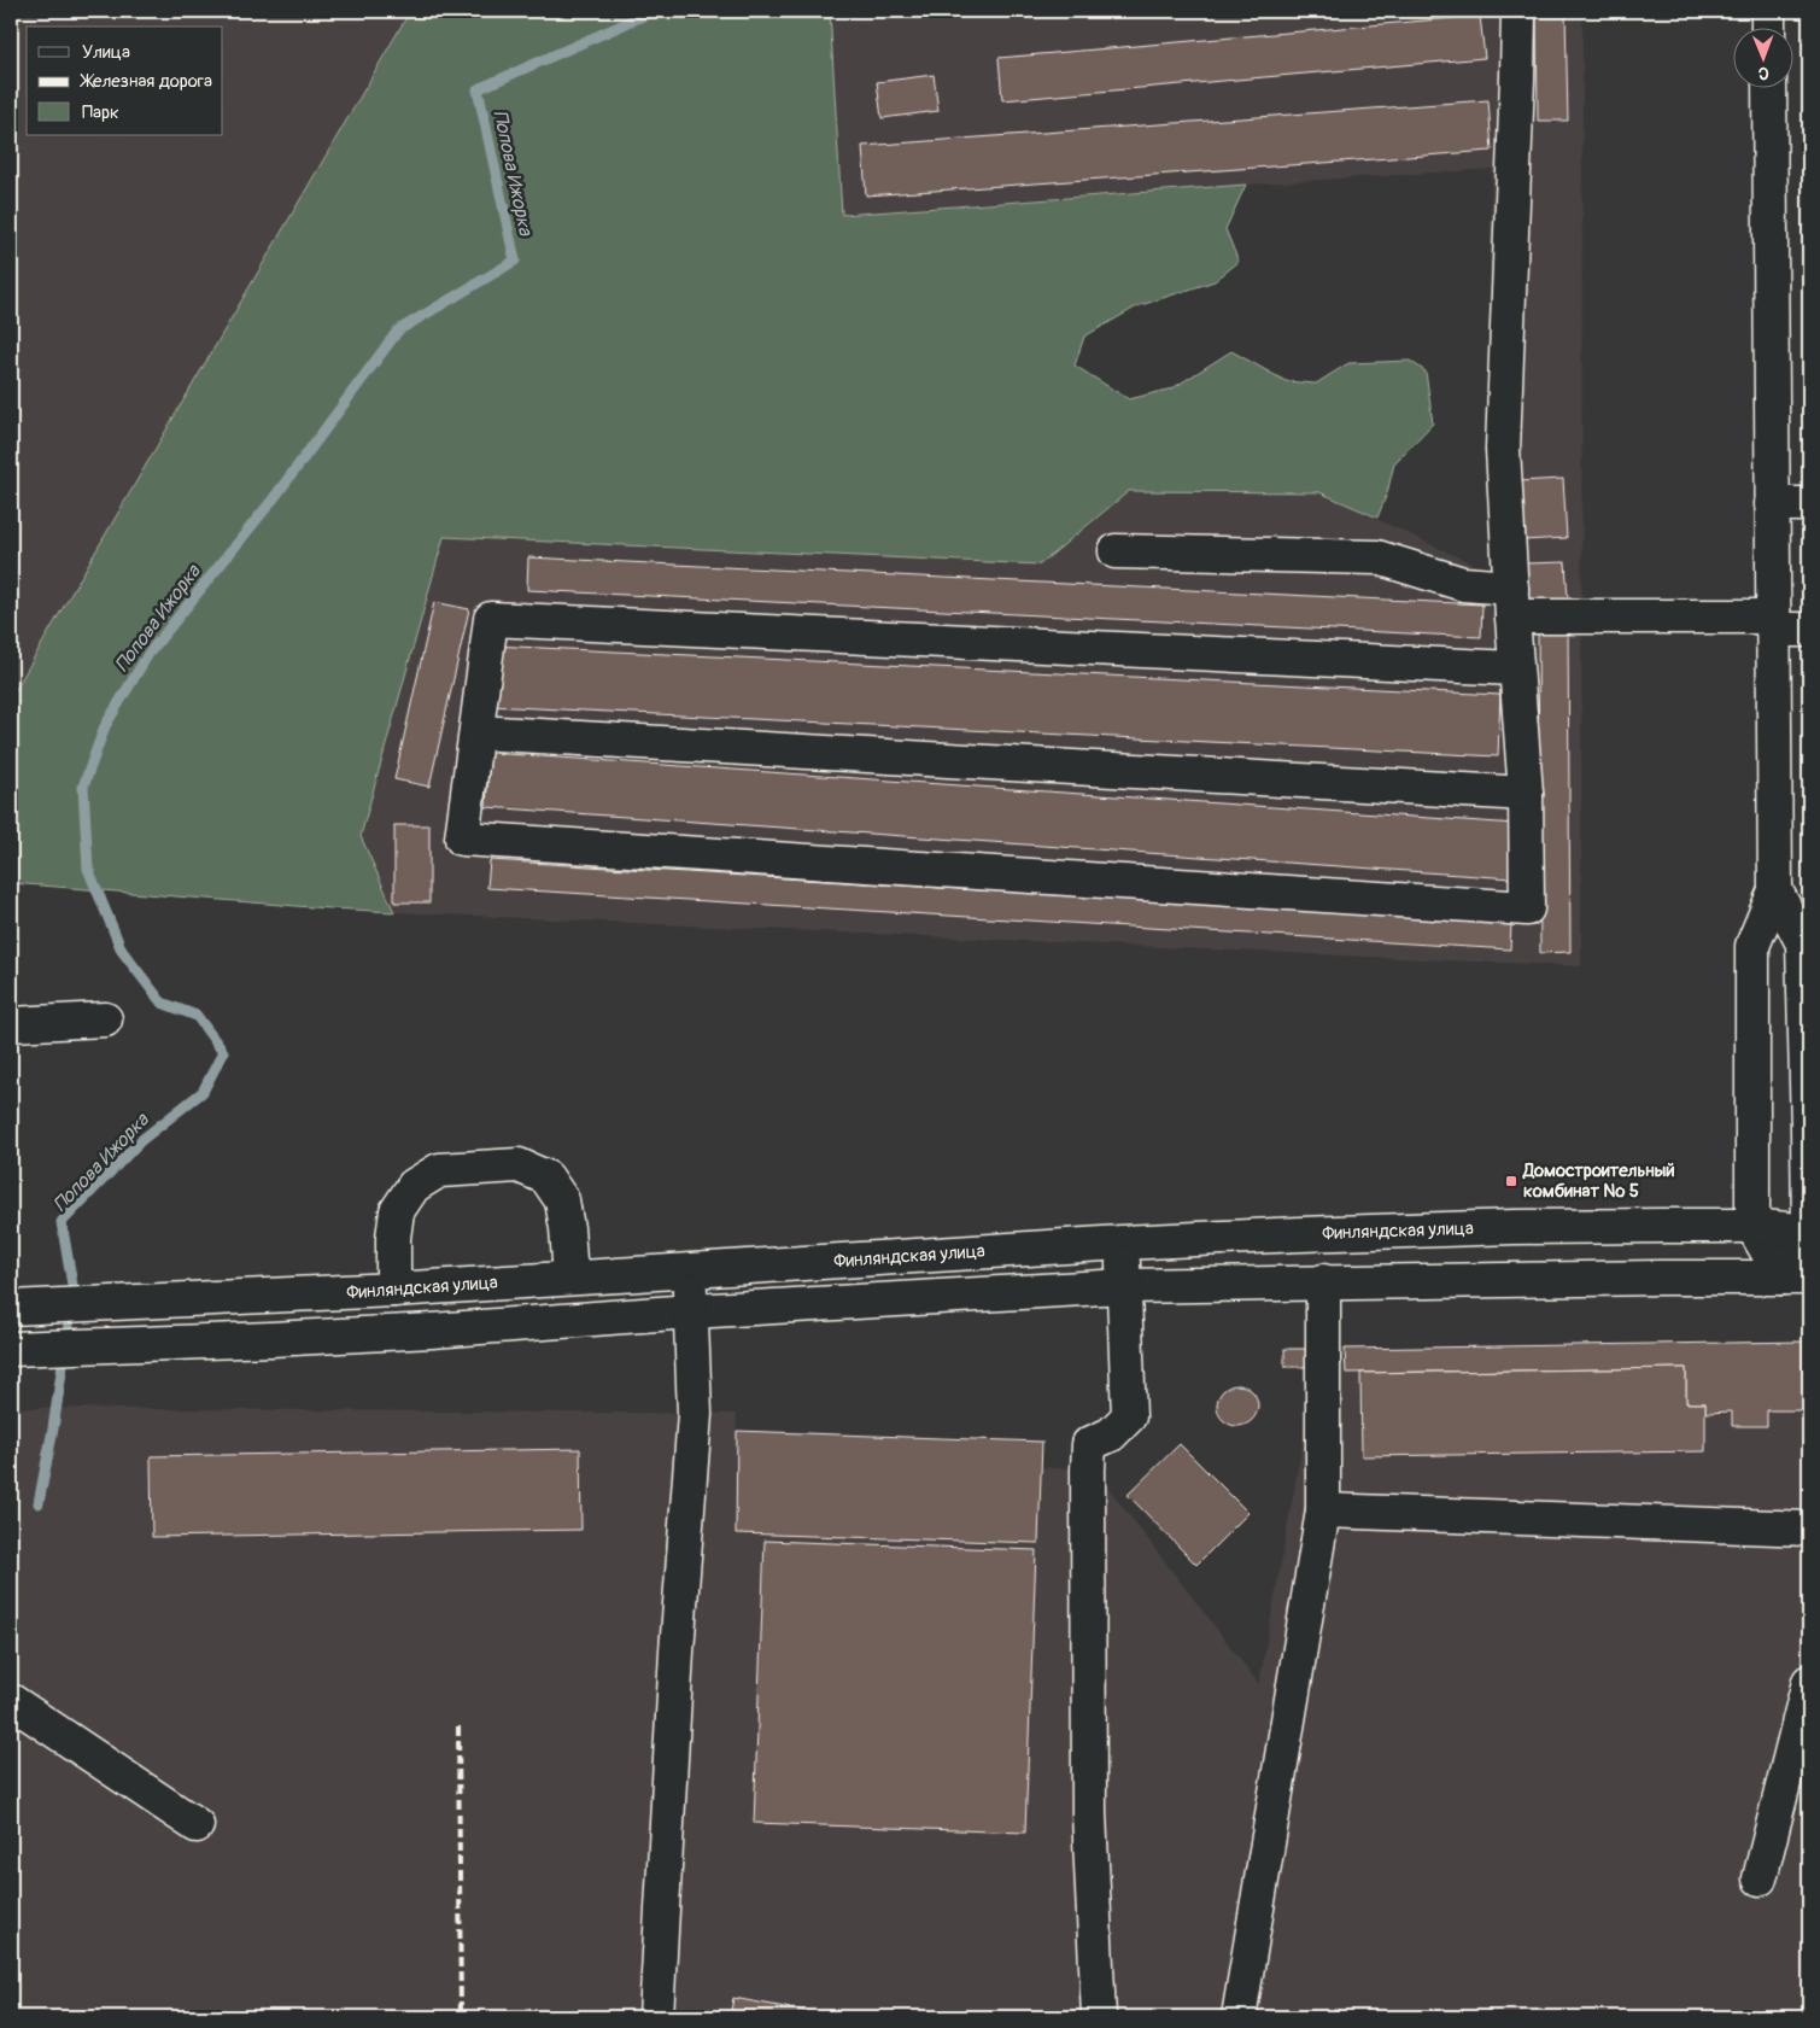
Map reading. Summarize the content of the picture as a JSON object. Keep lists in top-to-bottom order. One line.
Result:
{"streets":{"street":["Финляндская улица"]},"water":["Попова Ижорка"],"places":{"transit":["Домостроительный комбинат № 5"]},"legend":["Улица","Железная дорога","Парк"],"north":"bottom"}
